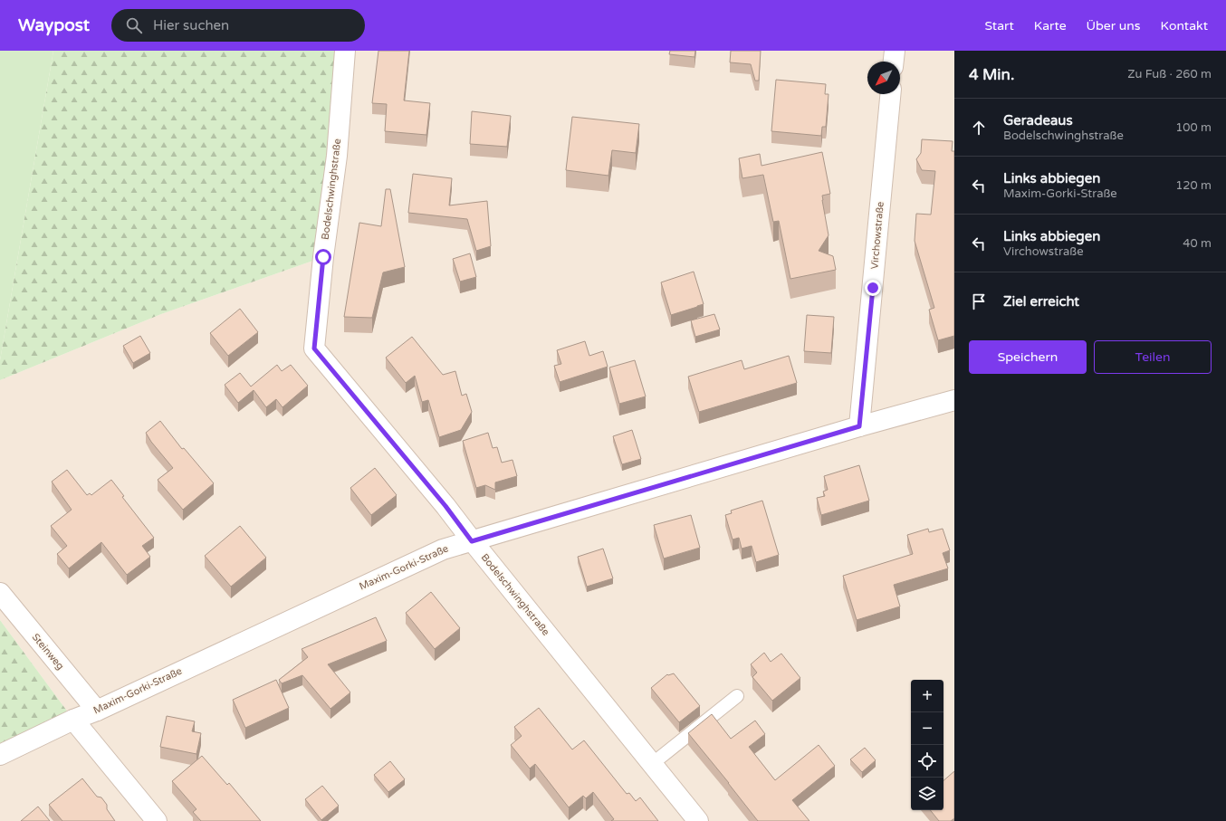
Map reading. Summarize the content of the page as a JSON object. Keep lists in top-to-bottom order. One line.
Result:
{"streets":{"street":["Bodelschwinghstraße","Virchowstraße","Maxim-Gorki-Straße","Steinweg"]},"crossings":[["Bodelschwinghstraße","Maxim-Gorki-Straße"],["Virchowstraße","Maxim-Gorki-Straße"],["Maxim-Gorki-Straße","Steinweg"]],"north":"bottom left","page":{"header":"Waypost","search":"Hier suchen","nav":["Start","Karte","Über uns","Kontakt"],"heading":["4 Min.","Zu Fuß · 260 m"],"list":[["Geradeaus","Bodelschwinghstraße","100 m"],["Links abbiegen","Maxim-Gorki-Straße","120 m"],["Links abbiegen","Virchowstraße","40 m"],"Ziel erreicht"],"buttons":["Speichern","Teilen"],"map_buttons":["+","−"]}}
